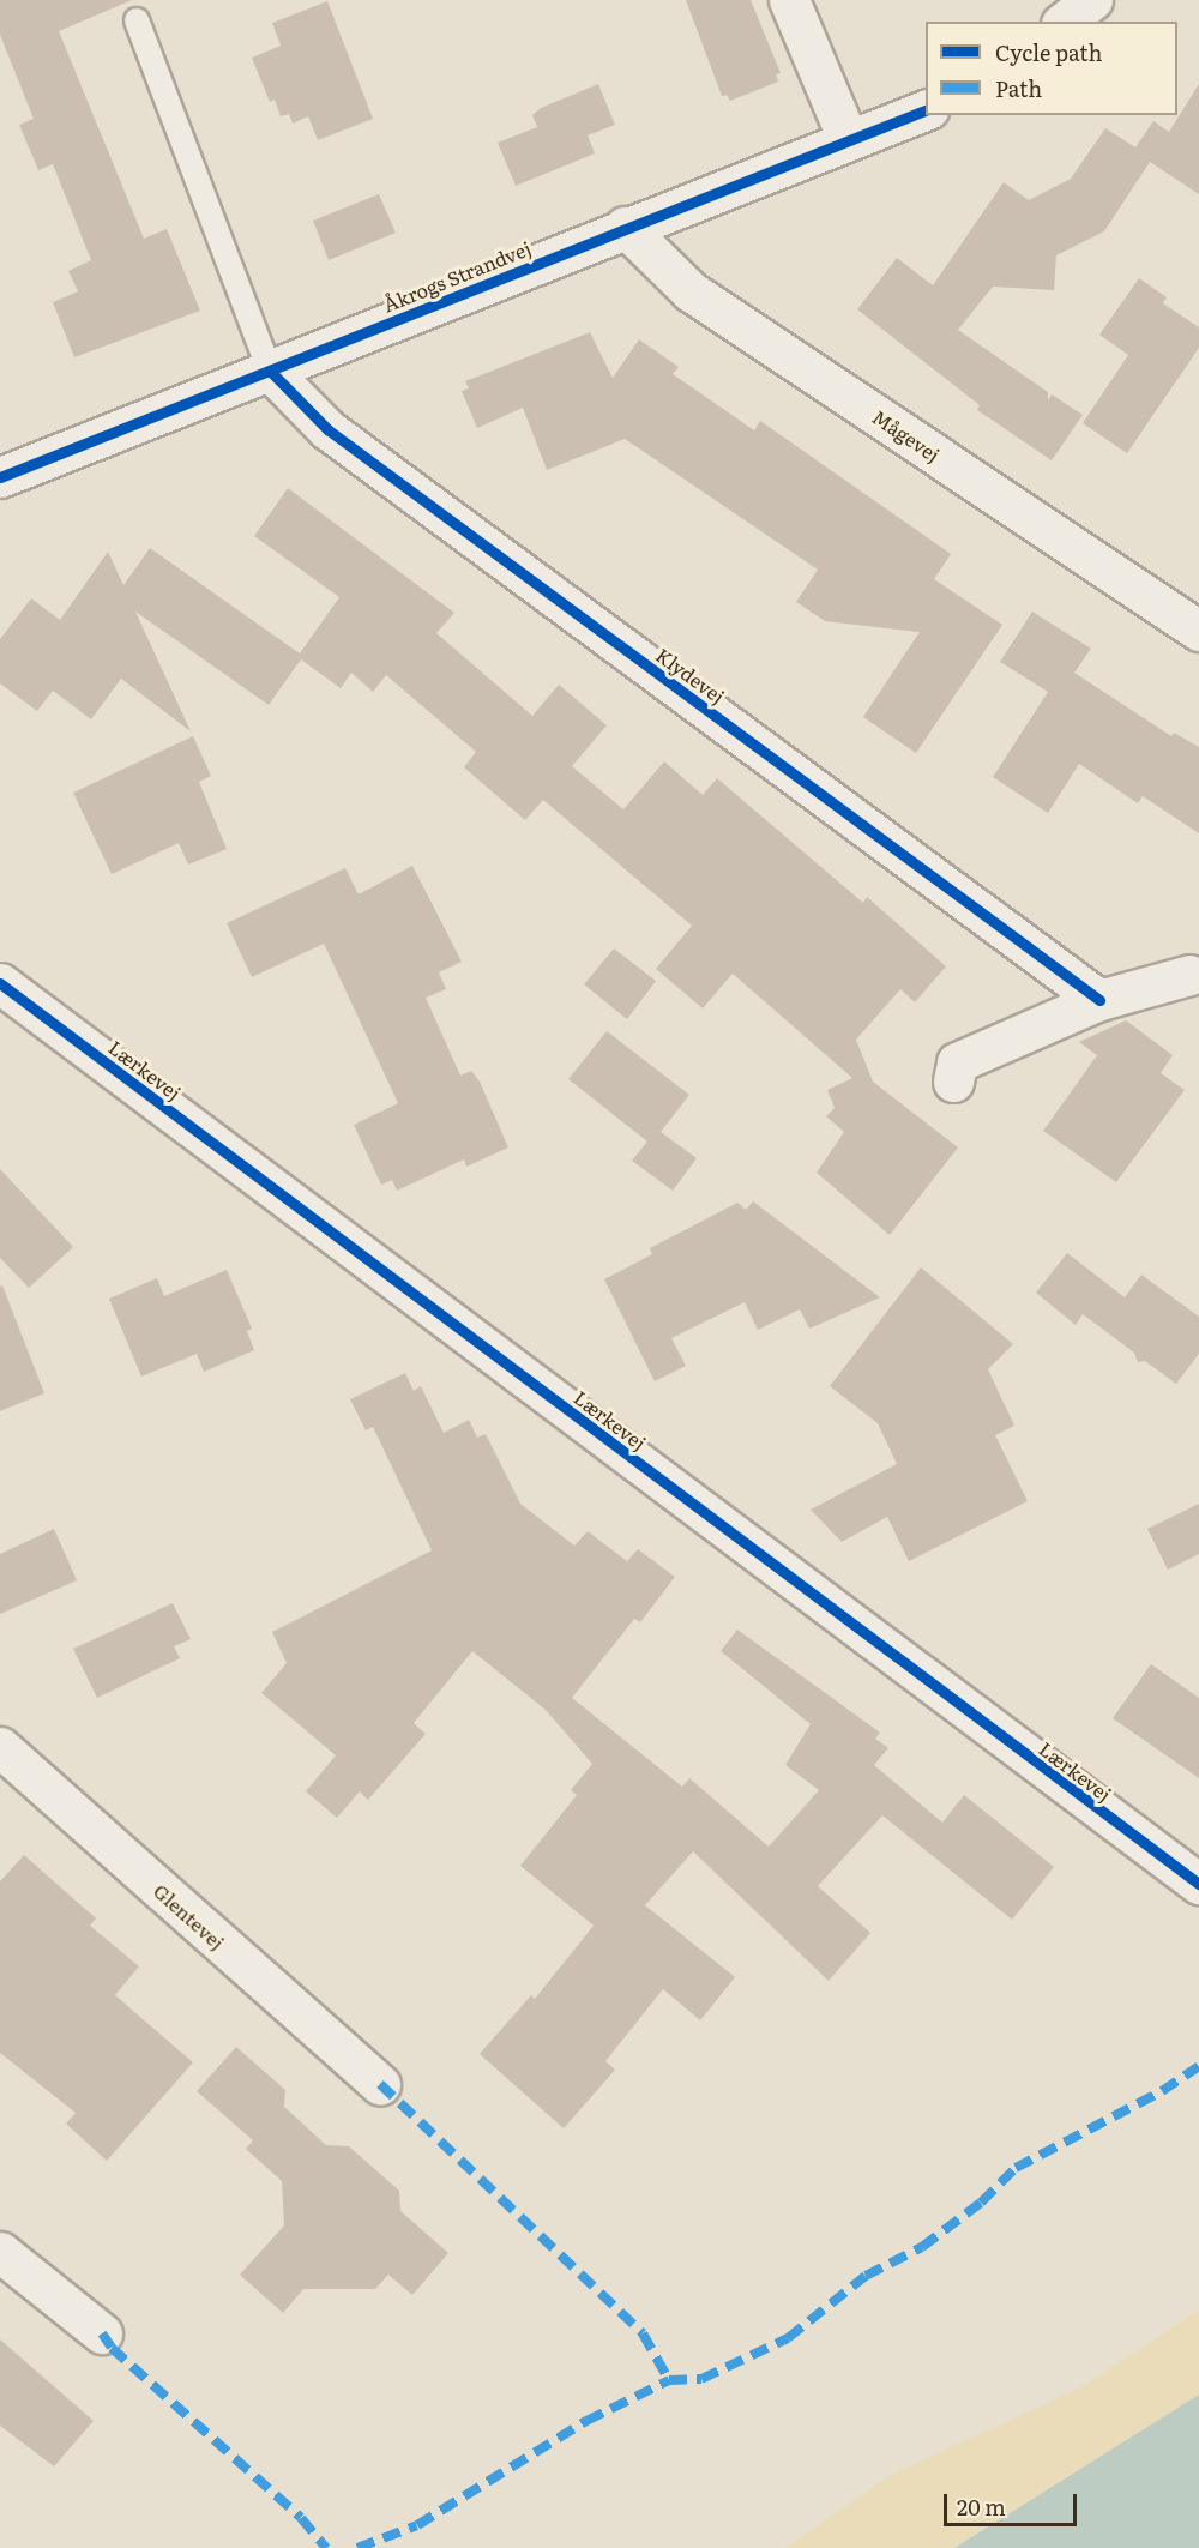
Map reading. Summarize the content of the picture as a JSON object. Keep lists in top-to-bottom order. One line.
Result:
{"streets":{"street":["Åkrogs Strandvej","Mågevej","Klydevej","Lærkevej","Glentevej"]},"crossings":[["Åkrogs Strandvej","Mågevej"],["Åkrogs Strandvej","Klydevej"]],"legend":["Cycle path","Path"],"scale_bar":"20 m"}
